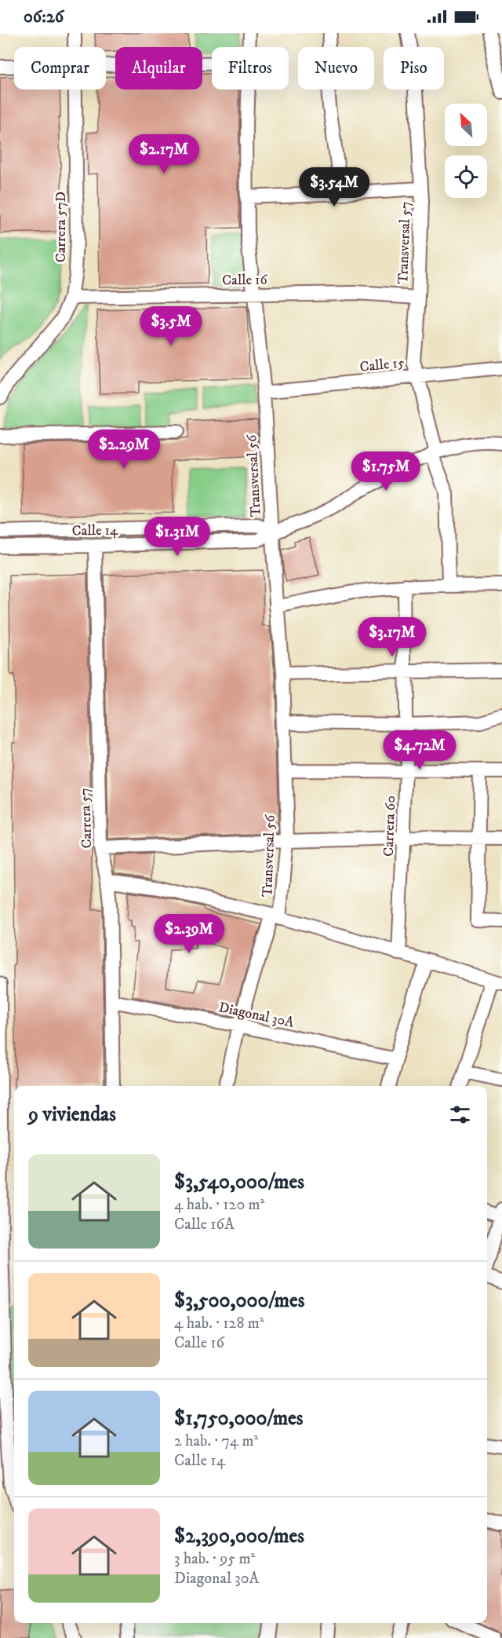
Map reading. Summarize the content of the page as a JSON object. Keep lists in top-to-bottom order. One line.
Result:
{"streets":{"street":["Carrera 57D","Transversal 57","Calle 16","Calle 15","Transversal 56","Calle 14","Carrera 57","Carrera 60","Diagonal 30A"]},"crossings":[["Carrera 57D","Calle 16"],["Transversal 57","Calle 16"],["Transversal 57","Calle 15"],["Transversal 57","Calle 14"],["Calle 16","Transversal 56"],["Calle 15","Transversal 56"],["Transversal 56","Calle 14"],["Transversal 56","Diagonal 30A"],["Calle 14","Carrera 57"],["Carrera 57","Diagonal 30A"]],"north":"top left","page":{"status":"06:26","chip":["Comprar","Alquilar","Filtros","Nuevo","Piso"],"price":["$2.17M","$3.54M","$3.5M","$2.29M","$1.75M","$1.31M","$3.17M","$4.72M","$2.39M"],"heading":"9 viviendas","list":[{"name":"$3,540,000/mes","note":"4 hab. · 120 m² · Calle 16A"},{"name":"$3,500,000/mes","note":"4 hab. · 128 m² · Calle 16"},{"name":"$1,750,000/mes","note":"2 hab. · 74 m² · Calle 14"},{"name":"$2,390,000/mes","note":"3 hab. · 95 m² · Diagonal 30A"}]}}
